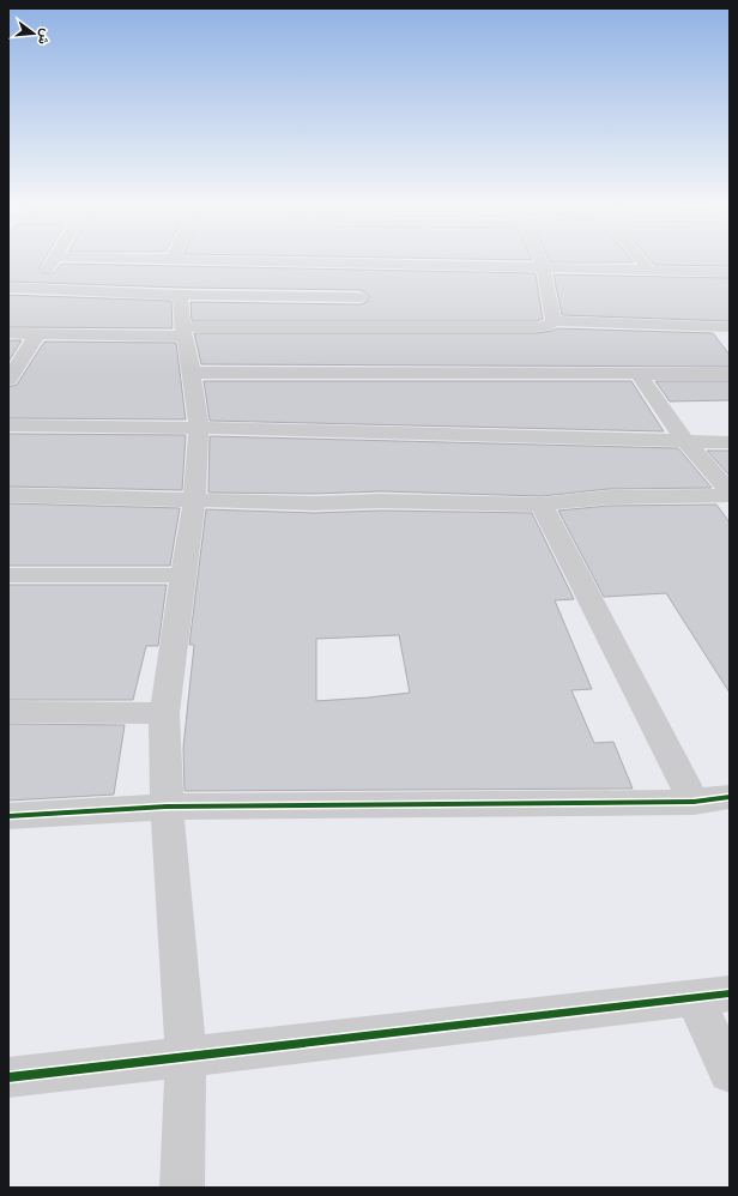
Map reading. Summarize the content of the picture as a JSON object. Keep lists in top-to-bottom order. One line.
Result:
{"north":"right"}
